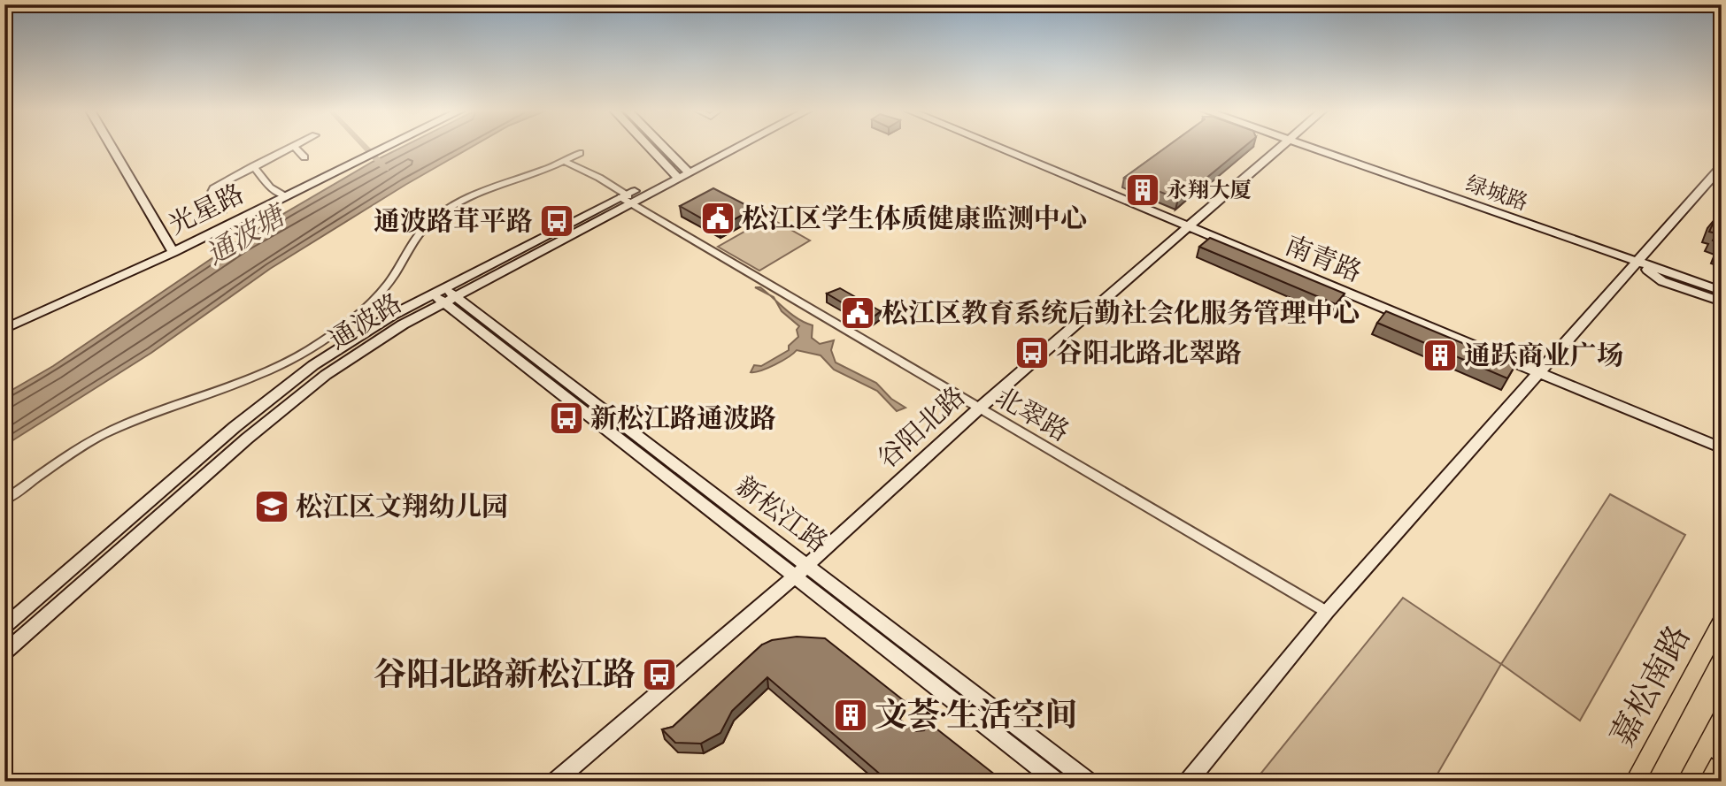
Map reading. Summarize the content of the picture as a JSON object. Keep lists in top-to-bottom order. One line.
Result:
{"streets":{"main road":["绿城路","光星路","南青路","通波路","谷阳北路","新松江路","嘉松南路"],"street":["北翠路"]},"crossings":[["南青路","谷阳北路"],["通波路","北翠路"],["通波路","新松江路"],["北翠路","谷阳北路"],["谷阳北路","新松江路"]],"water":["通波塘"],"places":{"building":["永翔大厦","通跃商业广场","文荟·生活空间"],"public building":["松江区学生体质健康监测中心","松江区教育系统后勤社会化服务管理中心"],"bus stop":["通波路茸平路","谷阳北路北翠路","新松江路通波路","谷阳北路新松江路"],"school or university":["松江区文翔幼儿园"]}}
